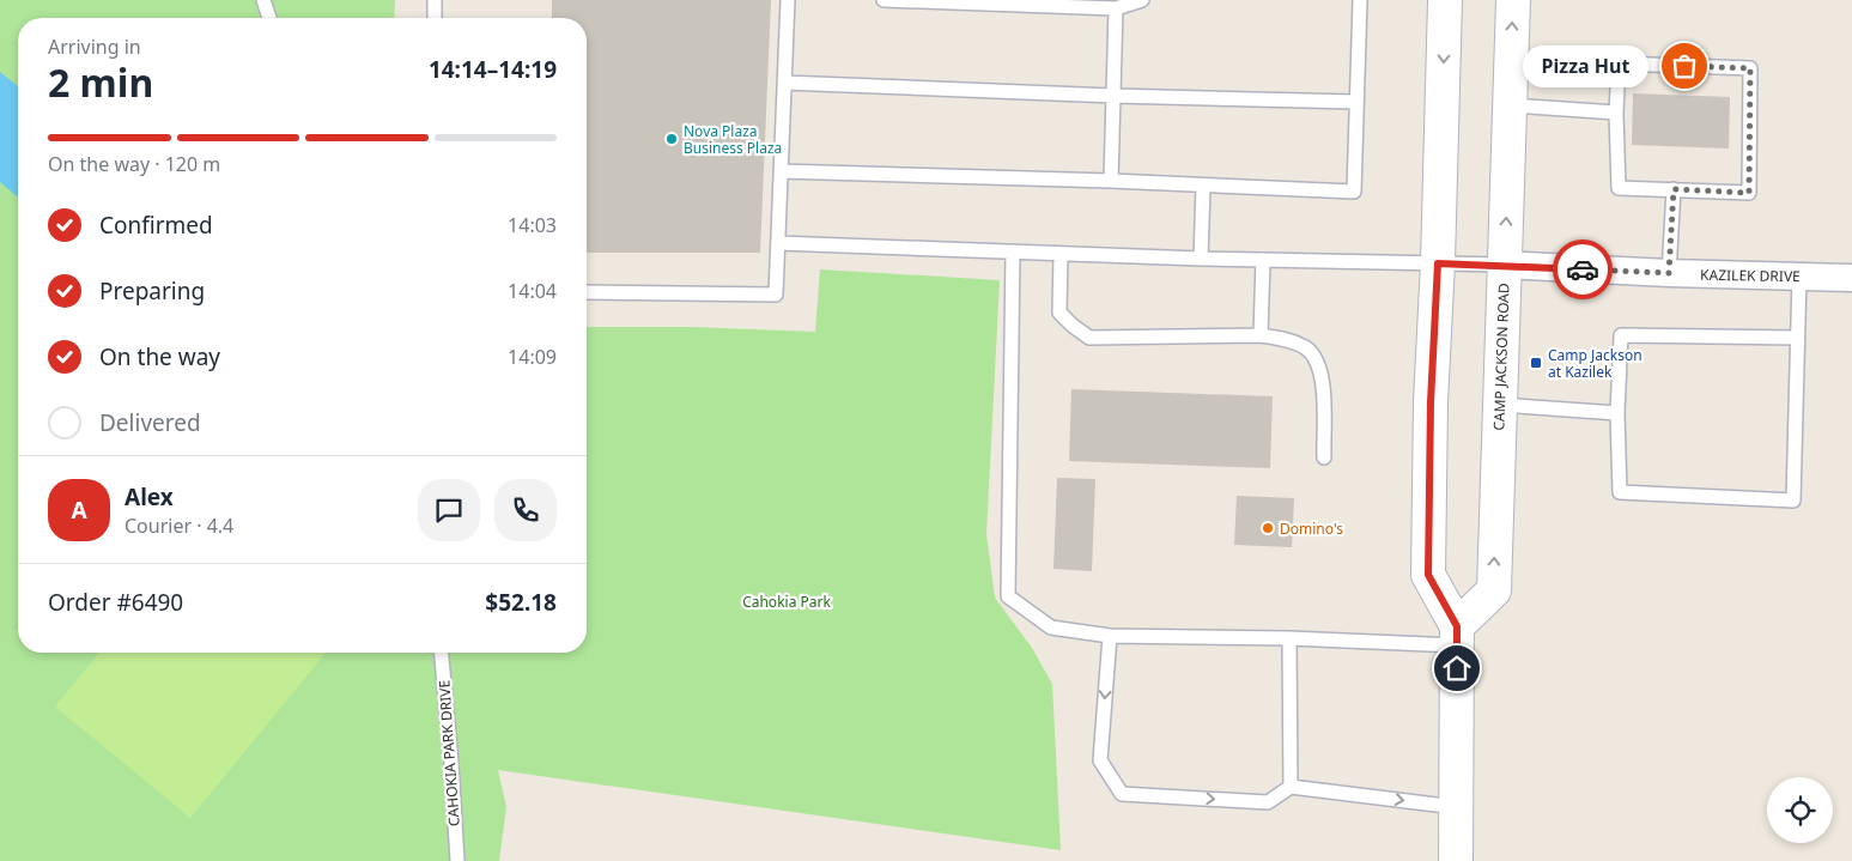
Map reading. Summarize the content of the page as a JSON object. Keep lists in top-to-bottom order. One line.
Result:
{"streets":{"main road":["CAMP JACKSON ROAD"],"street":["KAZILEK DRIVE"],"lane":["CAHOKIA PARK DRIVE"]},"crossings":[["KAZILEK DRIVE","CAMP JACKSON ROAD"]],"parks":["Cahokia Park"],"places":{"other":["Pizza Hut","Nova Plaza Business Plaza","Domino's"],"transit":["Camp Jackson at Kazilek"]},"page":{"heading":["2 min","Arriving in","14:14–14:19"],"panel":["Alex","Courier · 4.4","Order #6490","$52.18"],"bubble":"Pizza Hut","bar":"On the way · 120 m","list":[["Confirmed","14:03"],["Preparing","14:04"],["On the way","14:09"],"Delivered"],"round":"A"}}
